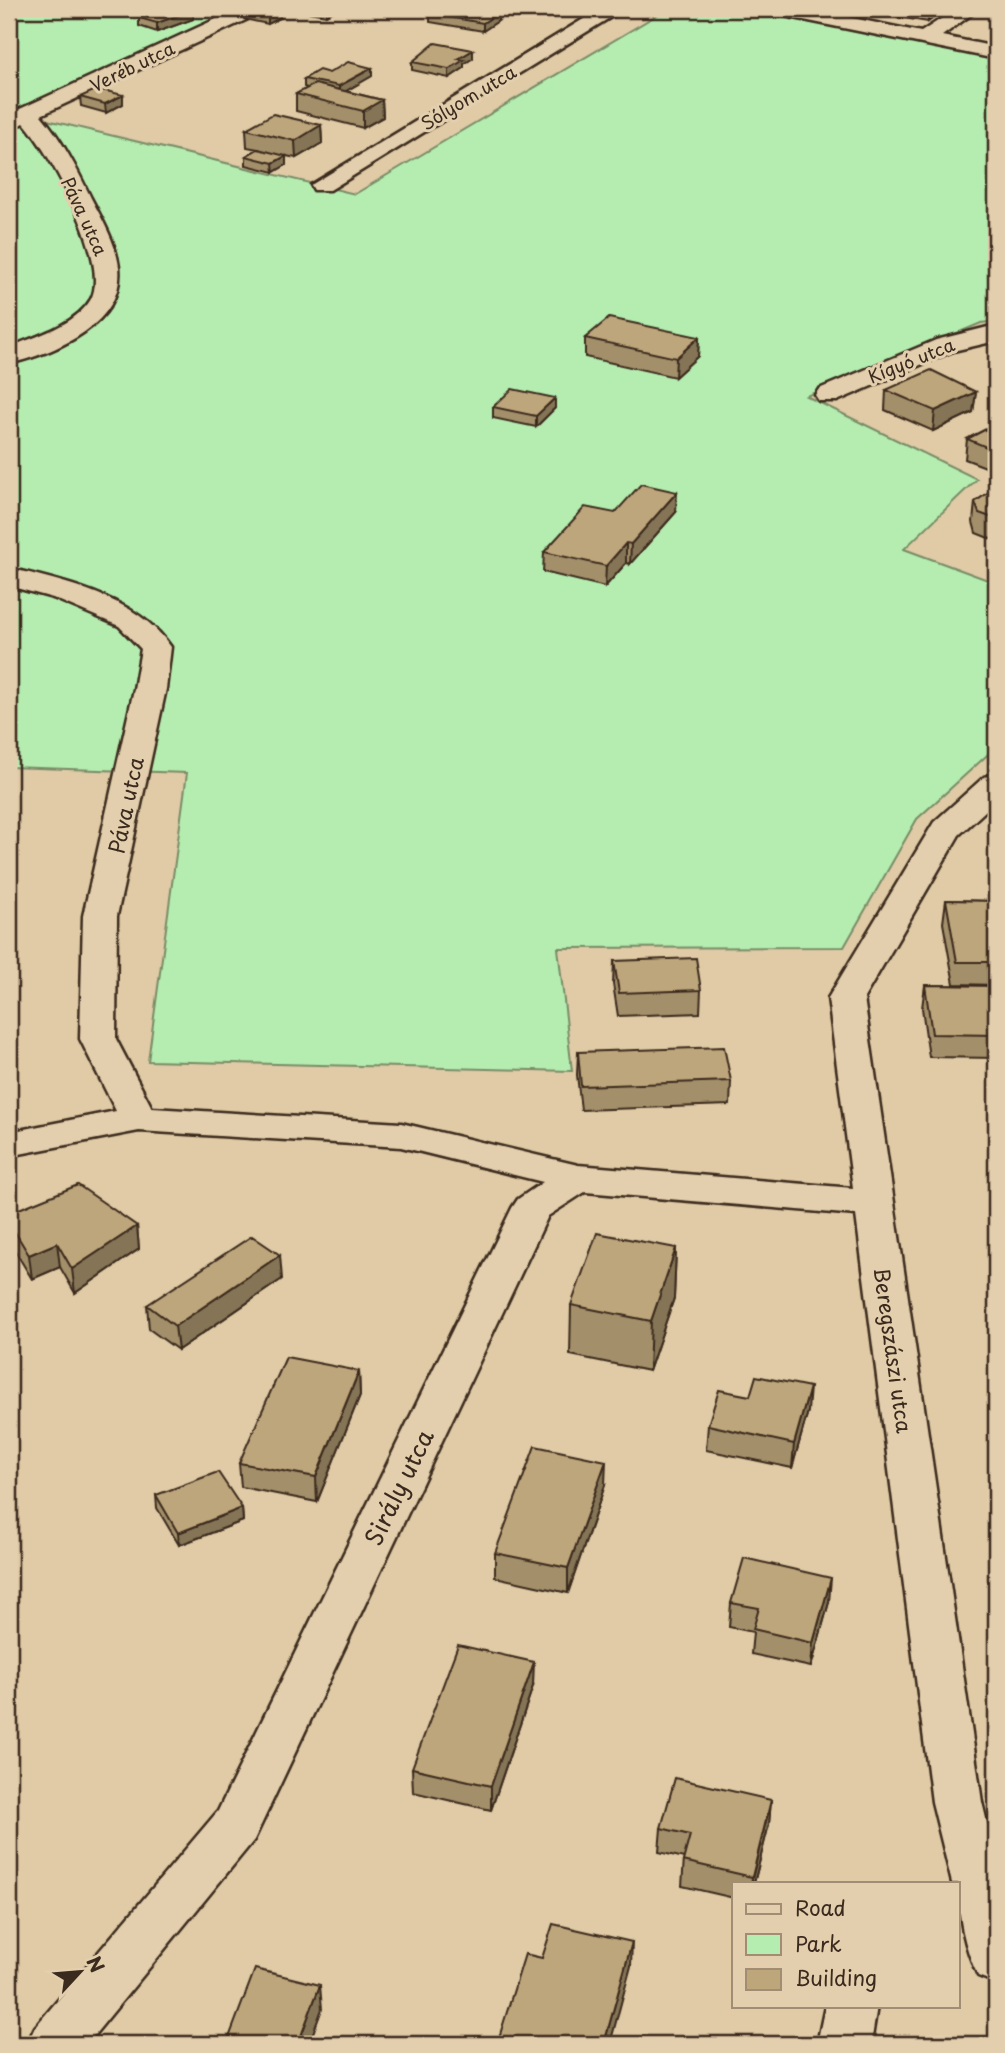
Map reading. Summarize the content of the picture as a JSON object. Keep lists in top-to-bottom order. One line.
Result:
{"streets":{"street":["Veréb utca","Sólyom utca","Páva utca","Kígyó utca","Beregszászi utca","Sirály utca"]},"crossings":[["Veréb utca","Páva utca"]],"legend":["Road","Park","Building"],"north":"top right"}
